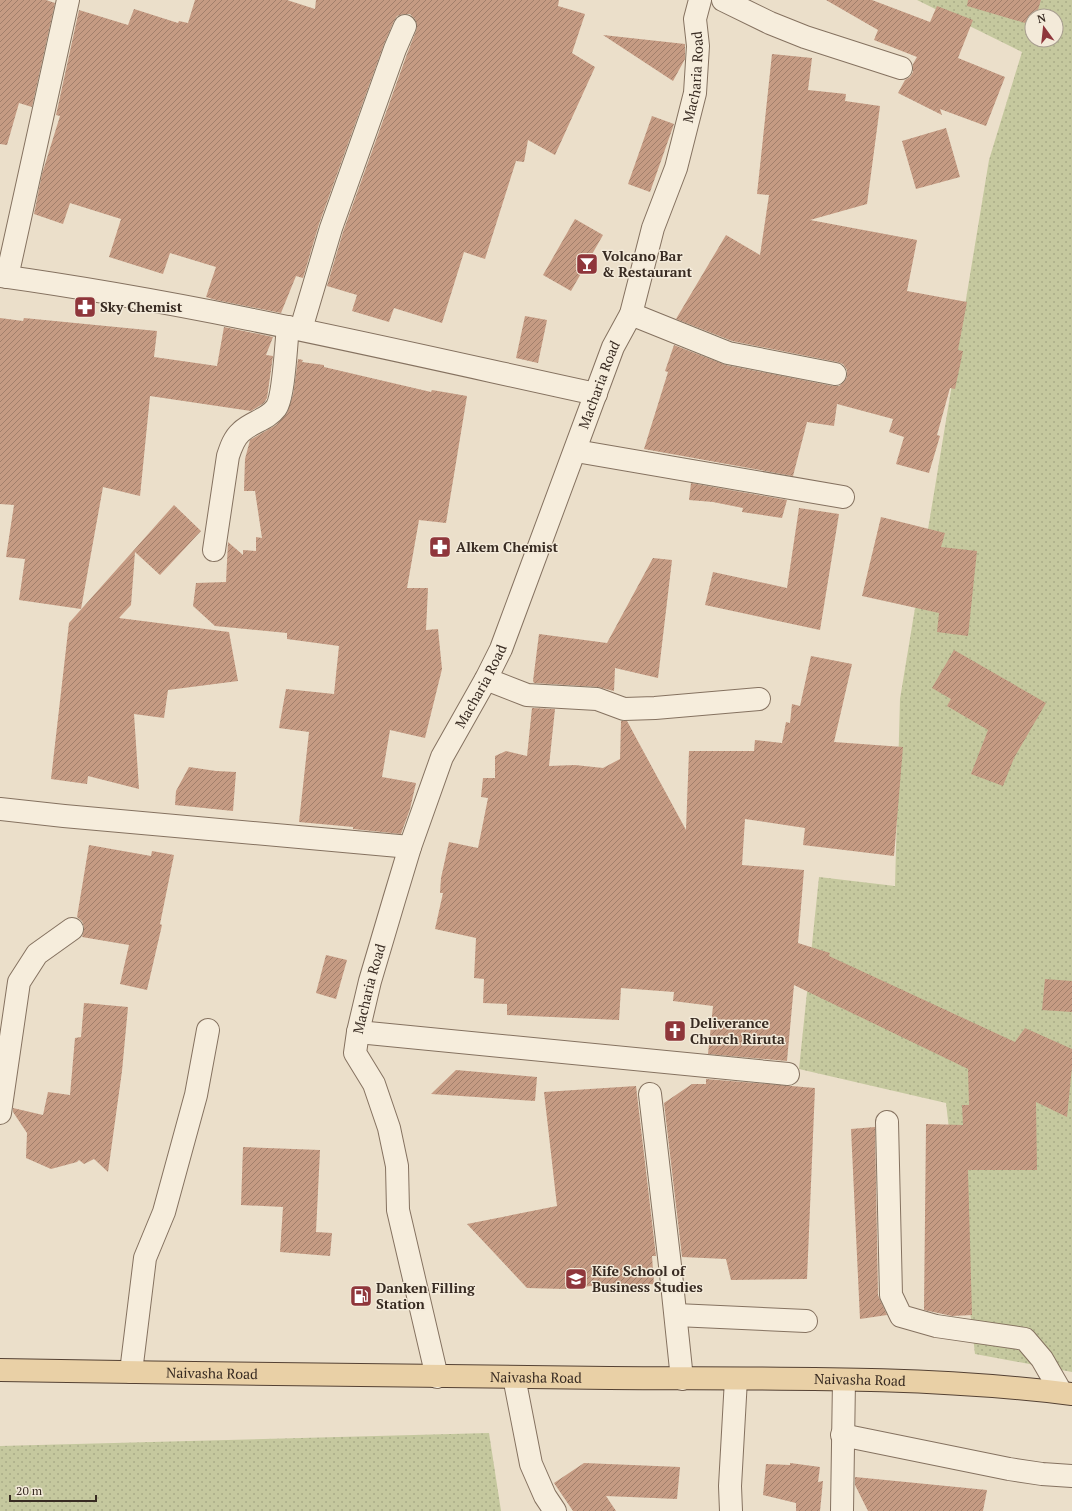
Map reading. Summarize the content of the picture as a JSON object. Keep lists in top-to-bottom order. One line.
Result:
{"streets":{"main road":["Naivasha Road"],"street":["Macharia Road"]},"crossings":[["Macharia Road","Naivasha Road"]],"places":{"bar":["Volcano Bar & Restaurant"],"pharmacy":["Sky Chemist","Alkem Chemist"],"church":["Deliverance Church Riruta"],"school or university":["Kife School of Business Studies"],"fuel station":["Danken Filling Station"]},"scale_bar":"20 m","north":"top"}
